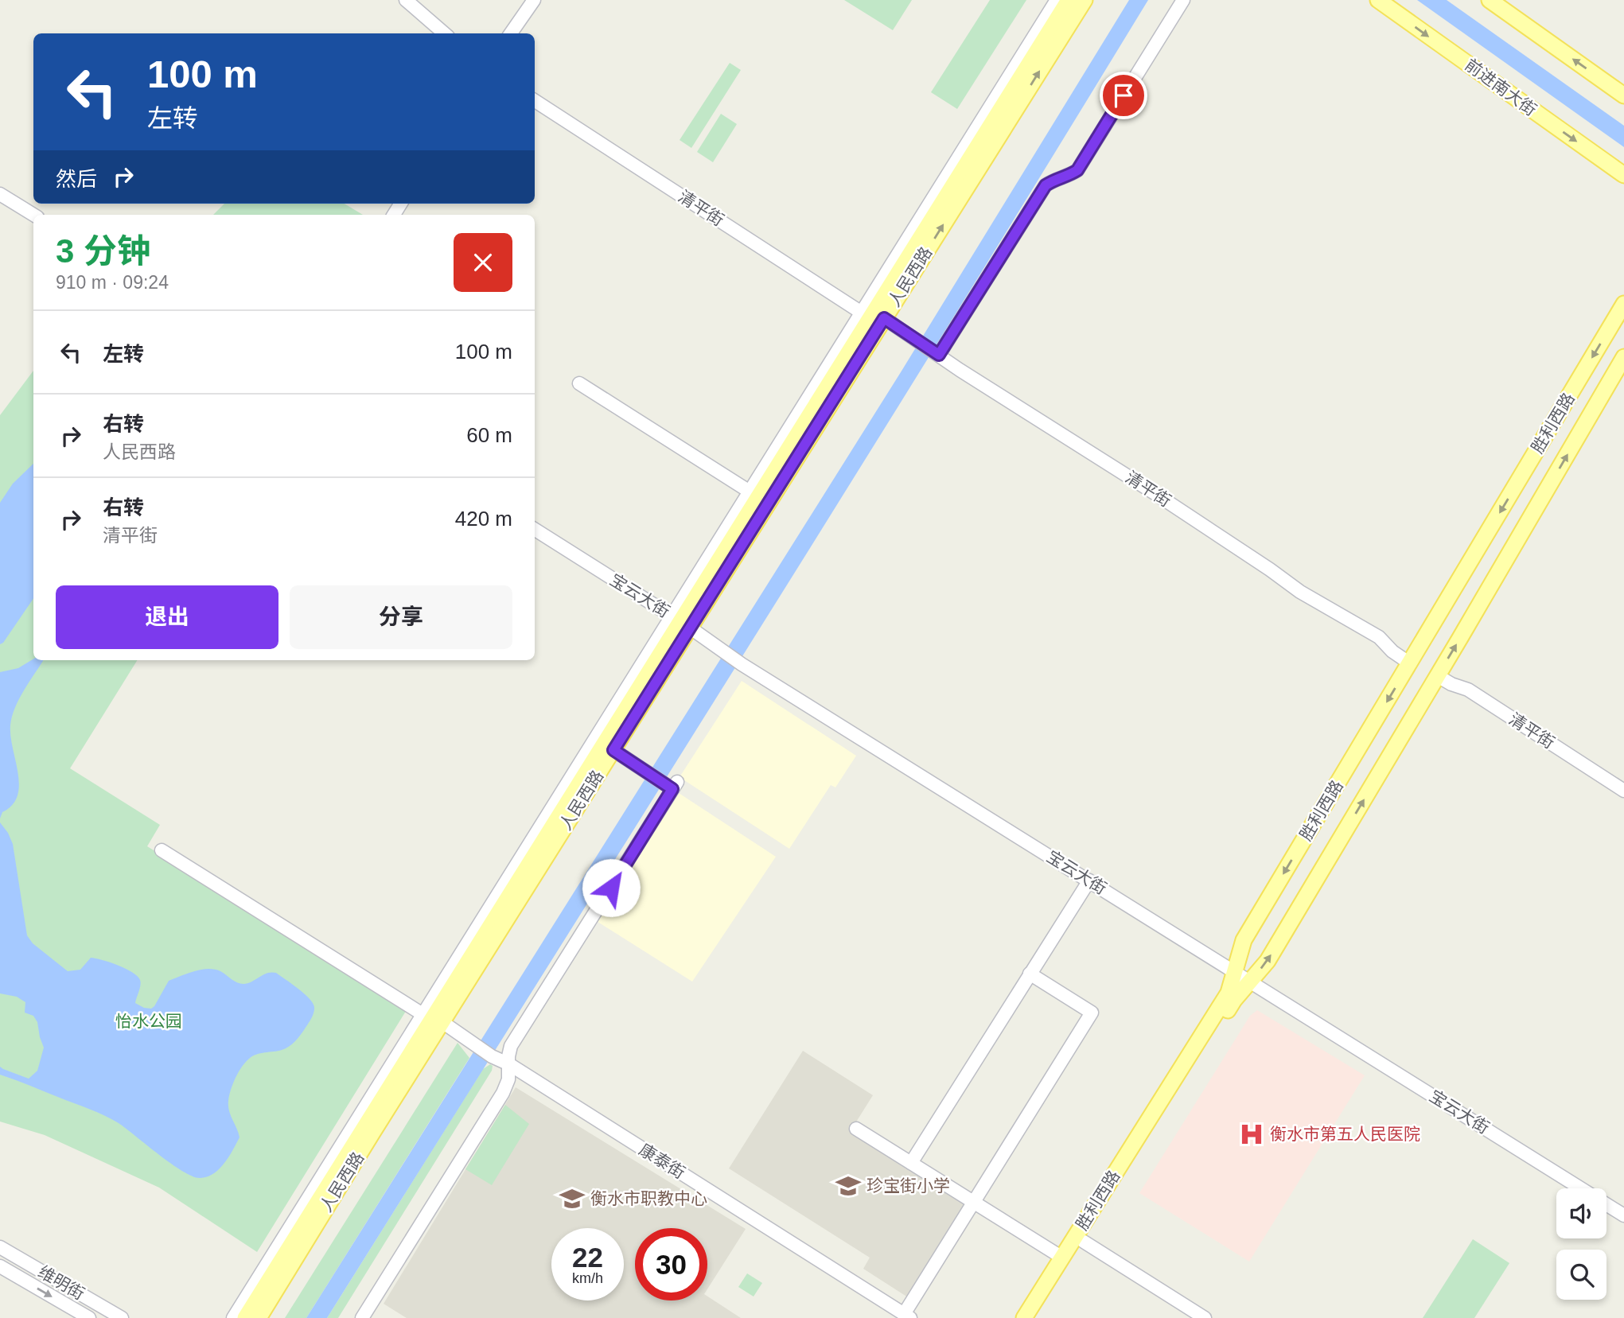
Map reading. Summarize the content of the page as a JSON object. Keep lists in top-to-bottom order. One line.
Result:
{"streets":{"main road":["前进南大街","人民西路","胜利西路"],"street":["清平街","宝云大街","康泰街","维明街"]},"crossings":[["清平街","人民西路"],["清平街","胜利西路"],["人民西路","宝云大街"],["人民西路","康泰街"],["胜利西路","宝云大街"]],"parks":["怡水公园"],"places":{"hospital":["衡水市第五人民医院"],"school or university":["珍宝街小学","衡水市职教中心"]},"page":{"turn":["100 m","左转"],"then":"然后","heading":["3 分钟","910 m · 09:24"],"list":[{"name":"左转","value":"100 m"},{"name":"右转","note":"人民西路","value":"60 m"},{"name":"右转","note":"清平街","value":"420 m"}],"buttons":["退出","分享"],"speed":"22 km/h","limit":"30"}}
